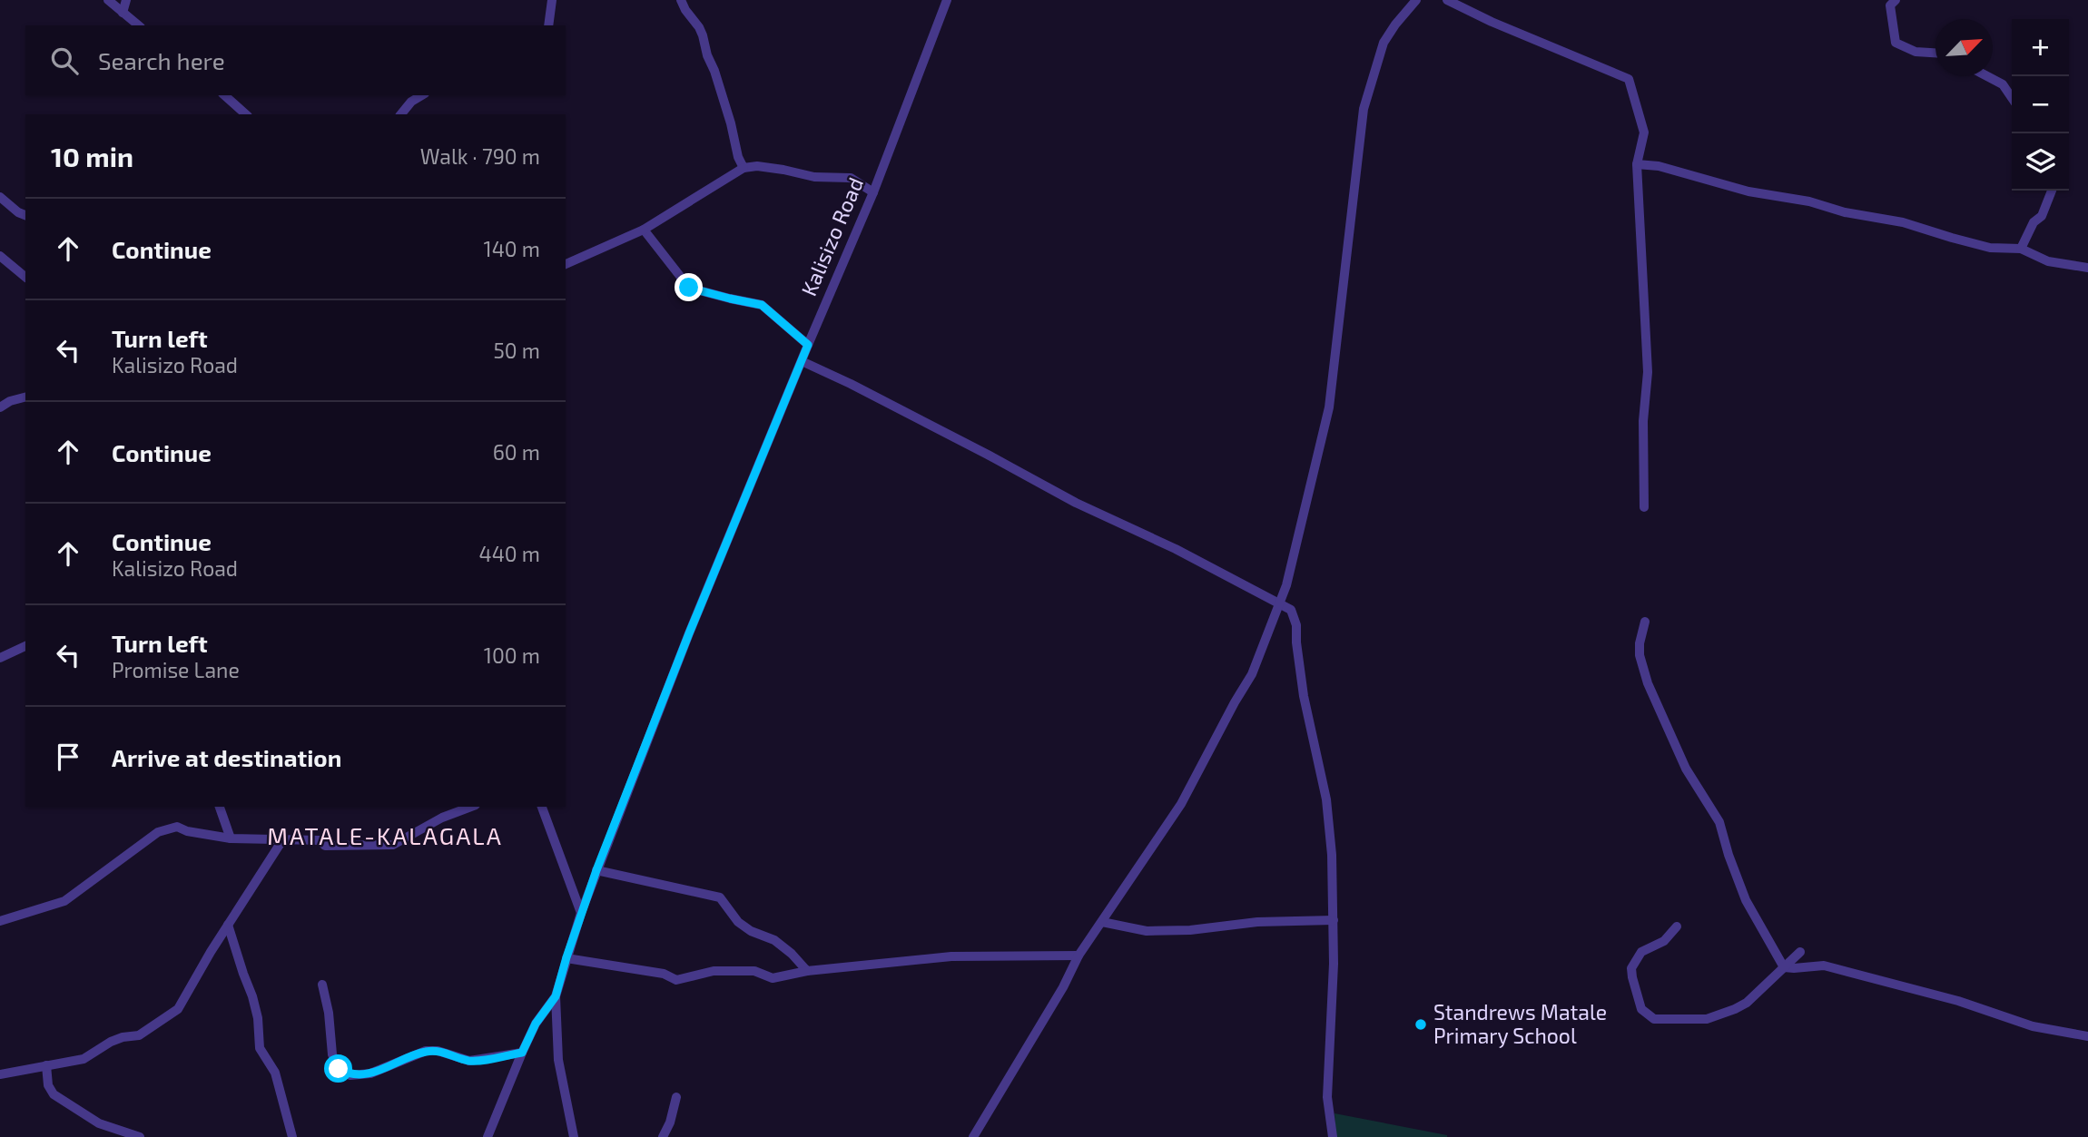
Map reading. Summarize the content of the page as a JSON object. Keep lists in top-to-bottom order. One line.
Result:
{"streets":{"street":["Kalisizo Road"]},"districts":["MATALE-KALAGALA"],"places":["Standrews Matale Primary School"],"north":"top right","page":{"map_buttons":["+","−"],"search":"Search here","heading":["10 min","Walk · 790 m"],"list":[["Continue","140 m"],["Turn left","Kalisizo Road","50 m"],["Continue","60 m"],["Continue","Kalisizo Road","440 m"],["Turn left","Promise Lane","100 m"],"Arrive at destination"]}}
